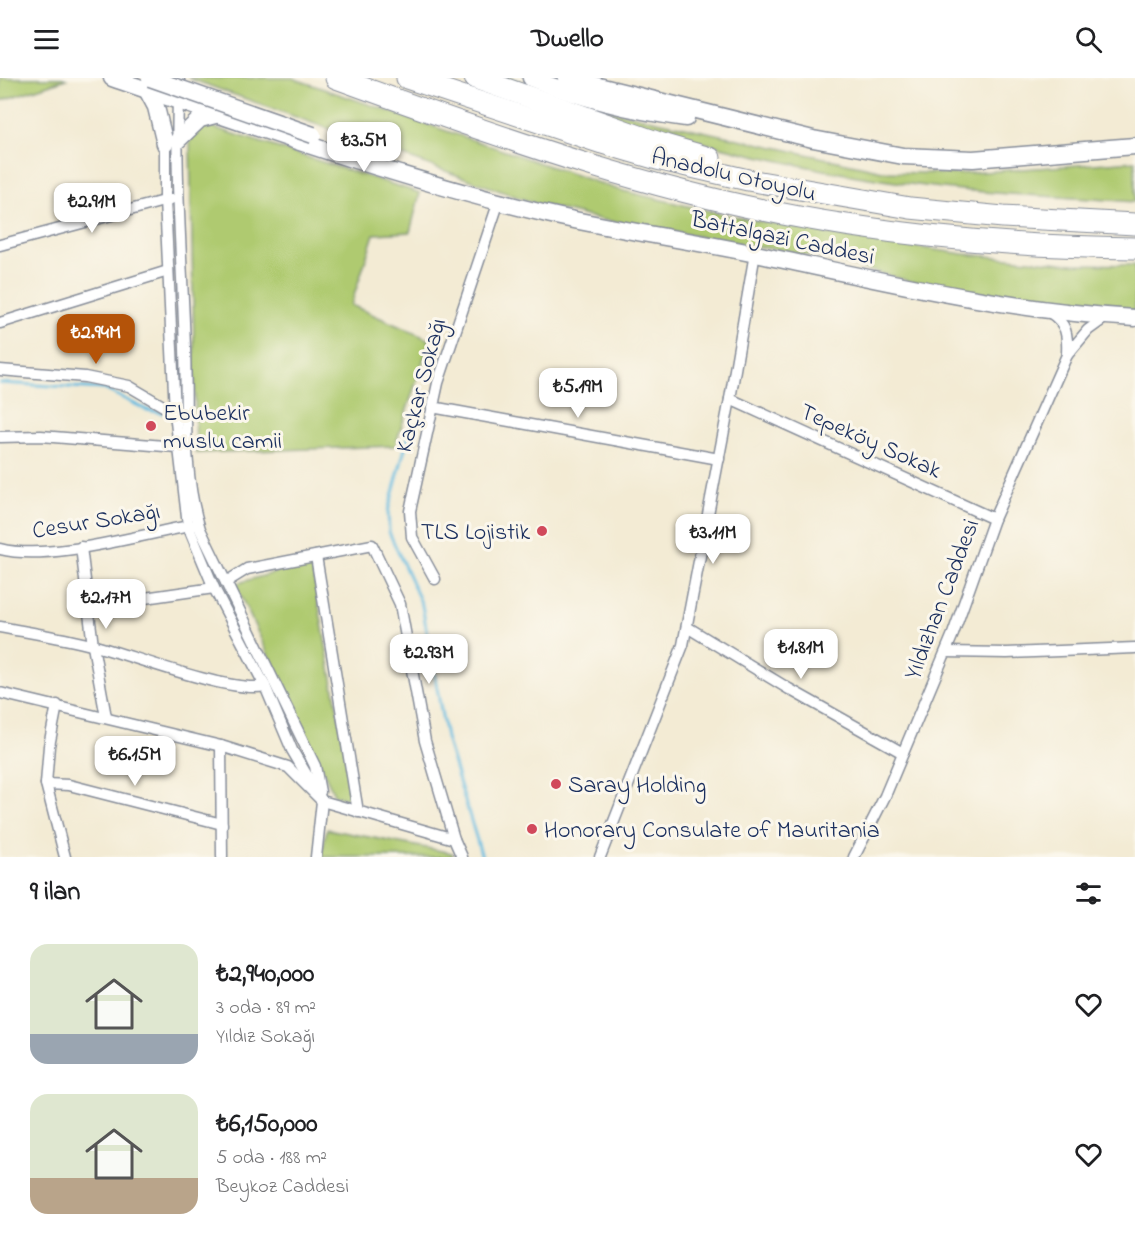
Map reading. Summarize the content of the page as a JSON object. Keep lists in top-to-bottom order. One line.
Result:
{"streets":{"highway":["Anadolu Otoyolu"],"main road":["Battalgazi Caddesi"],"street":["Kaçkar Sokağı","Tepeköy Sokak","Cesur Sokağı","Yıldızhan Caddesi"]},"crossings":[["Battalgazi Caddesi","Kaçkar Sokağı"],["Tepeköy Sokak","Yıldızhan Caddesi"]],"places":["Ebubekir muslu camii","TLS Lojistik","Saray Holding","Honorary Consulate of Mauritania"],"page":{"header":"Dwello","price":["₺3.5M","₺2.91M","₺2.94M","₺5.19M","₺3.11M","₺2.17M","₺1.81M","₺2.93M","₺6.15M"],"heading":"9 ilan","list":[{"name":"₺2,940,000","note":"3 oda · 89 m² · Yıldız Sokağı"},{"name":"₺6,150,000","note":"5 oda · 188 m² · Beykoz Caddesi"}]}}
